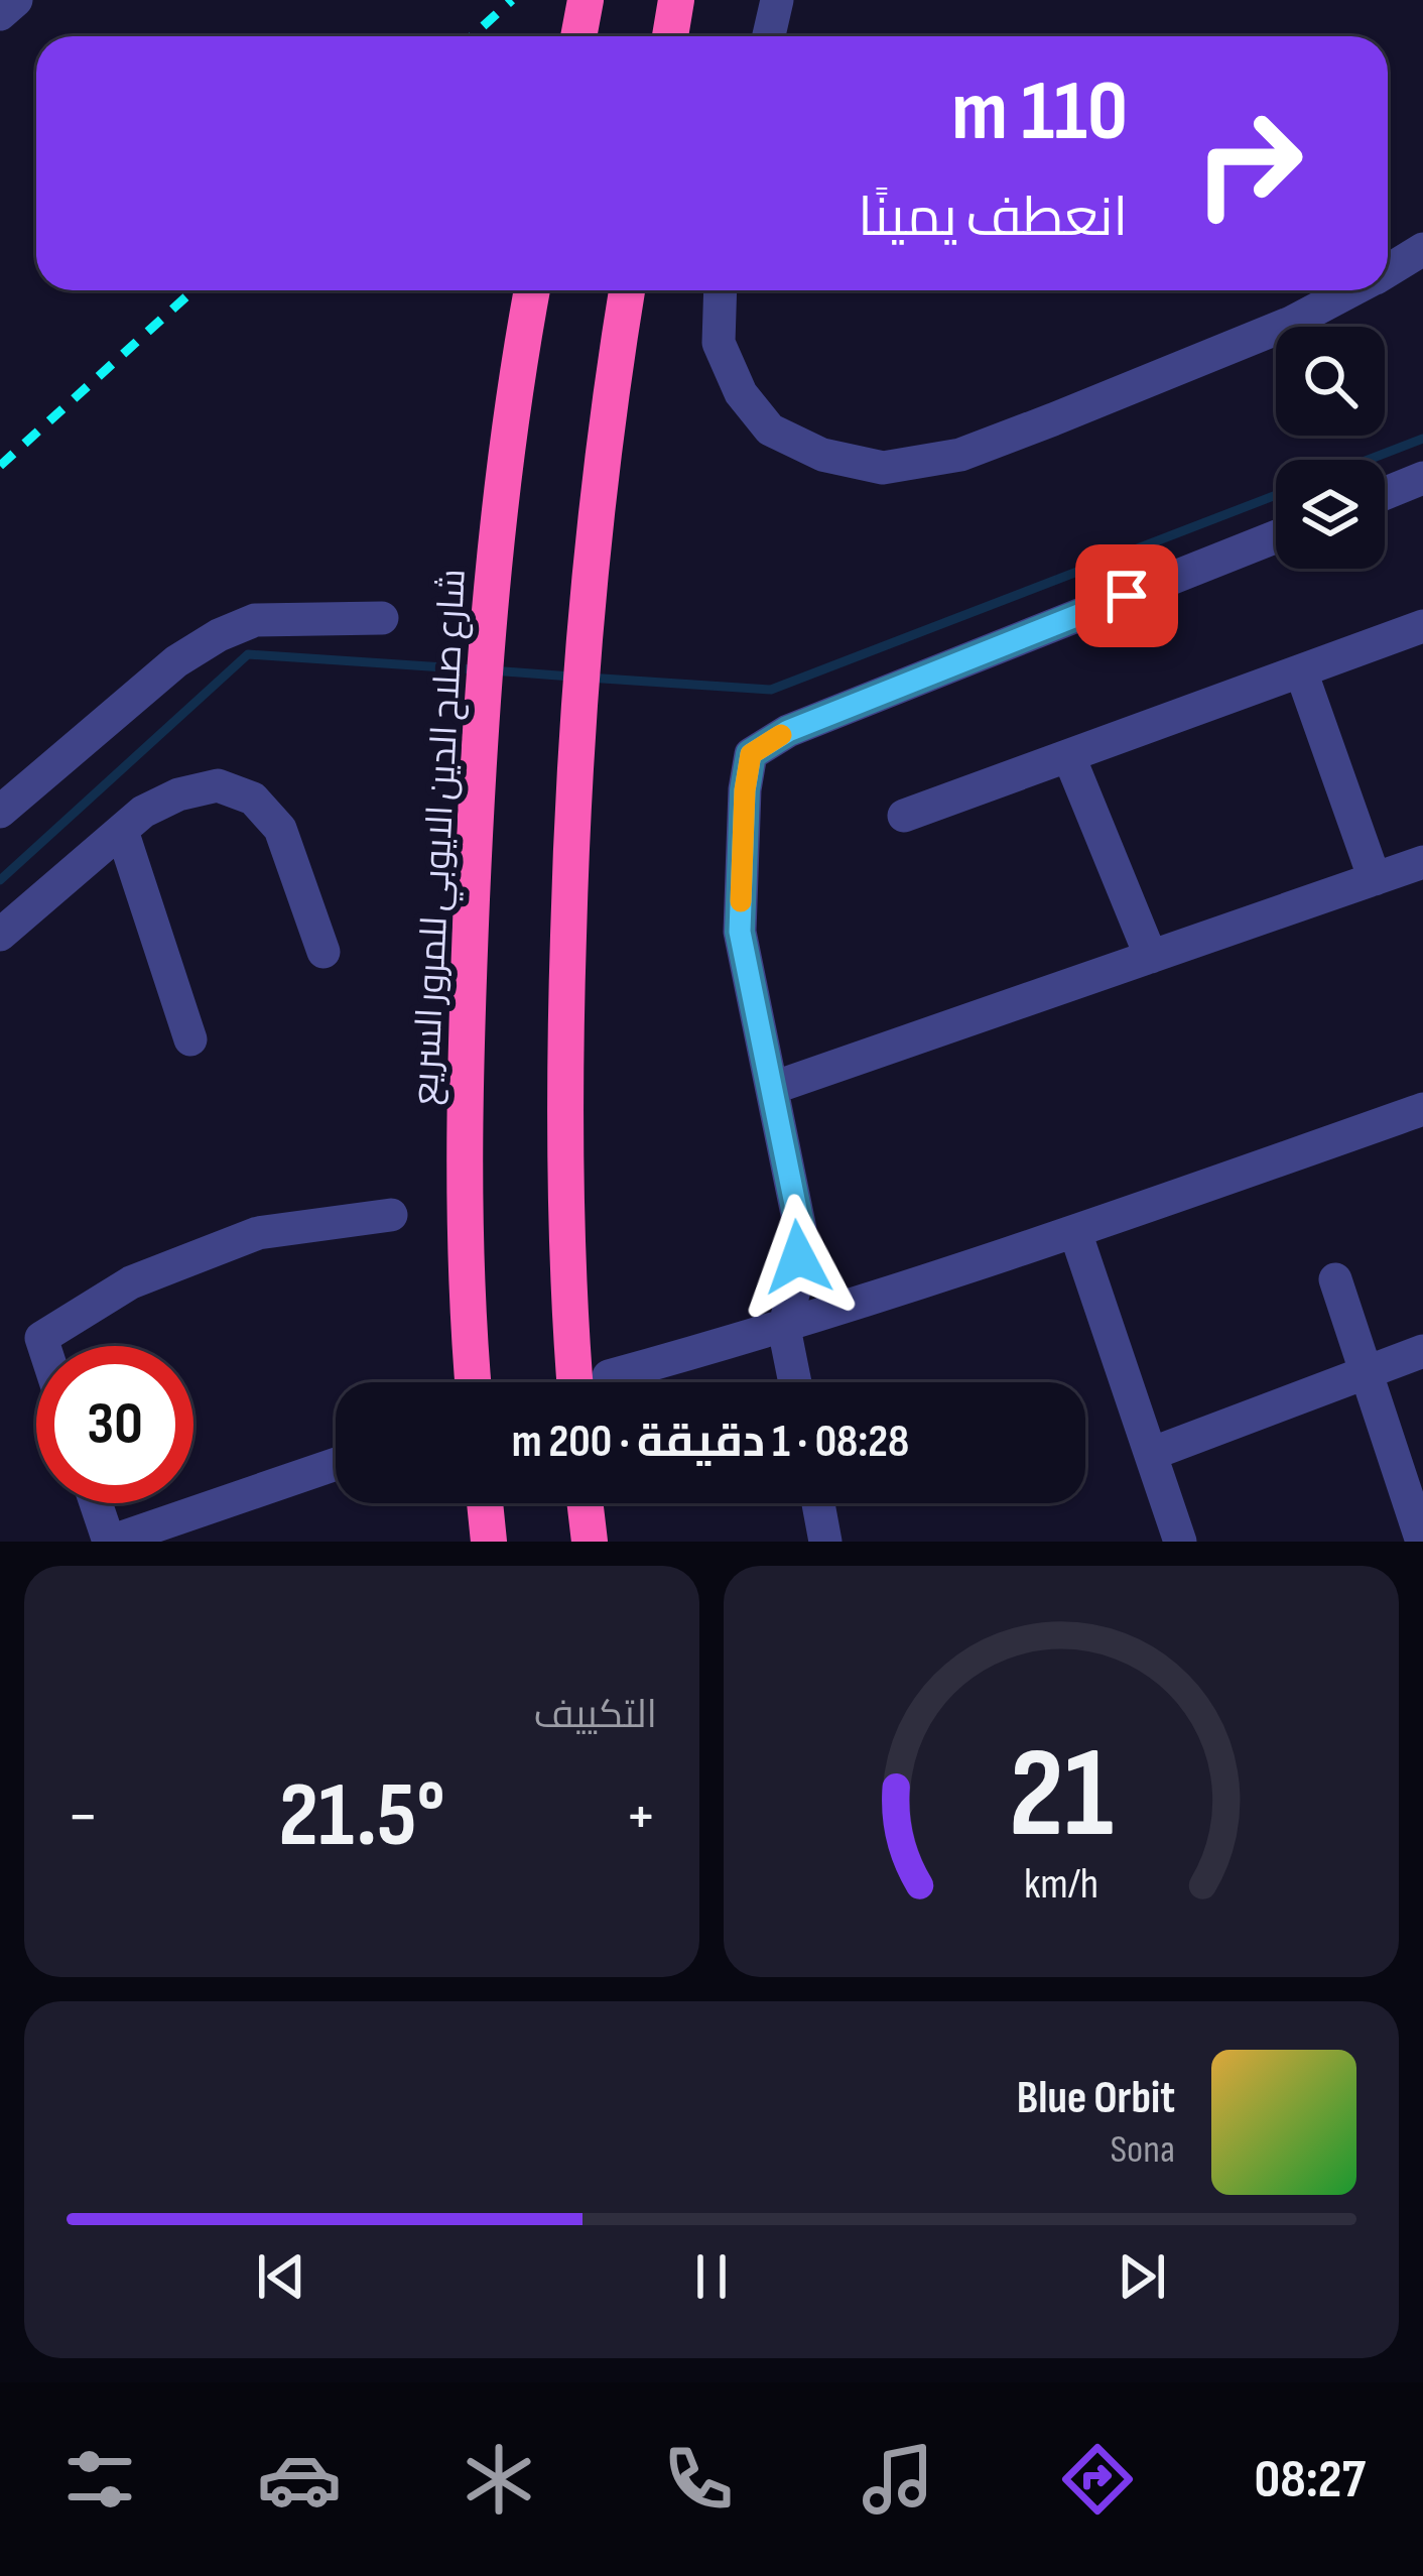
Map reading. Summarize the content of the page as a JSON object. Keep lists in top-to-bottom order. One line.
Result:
{"streets":{"highway":["شارع صلاح الدين الايوبي للمرور السريع"]},"page":{"turn":["110 m","انعطف يمينًا"],"limit":"30","trip":"08:28 · 1 دقيقة · 200 m","tile":"التكييف","heat":["−","21.5°","+"],"song":["Blue Orbit","Sona"],"tabs":"08:27","gauge":["21","km/h"]}}
